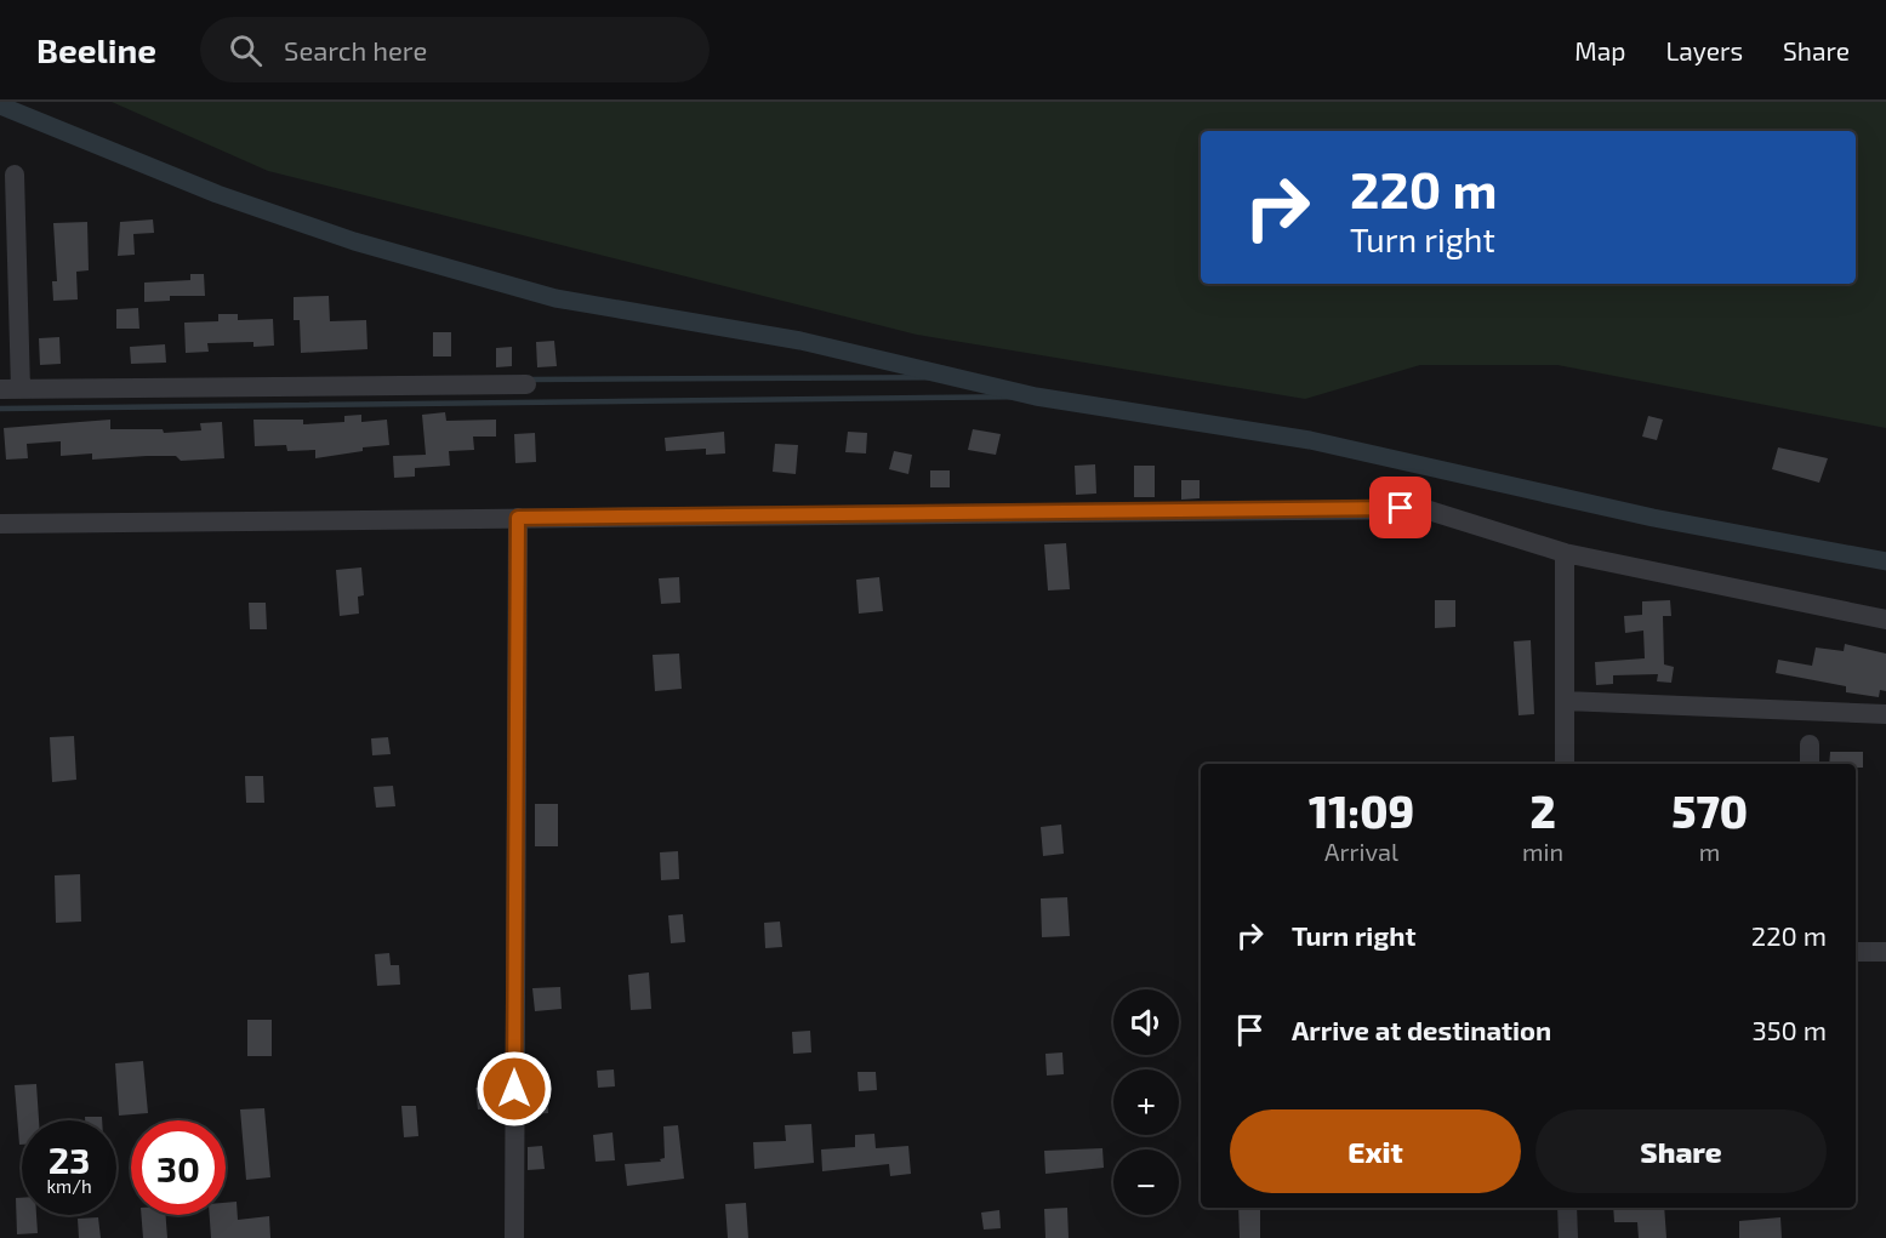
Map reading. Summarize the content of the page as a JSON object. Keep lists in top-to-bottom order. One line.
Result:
{"page":{"header":"Beeline","search":"Search here","nav":["Map","Layers","Share"],"turn":["220 m","Turn right"],"eta":["11:09","Arrival","2","min","570","m"],"list":[{"name":"Turn right","value":"220 m"},{"name":"Arrive at destination","value":"350 m"}],"map_buttons":["+","−"],"buttons":["Exit","Share"],"speed":"23 km/h","limit":"30"}}
